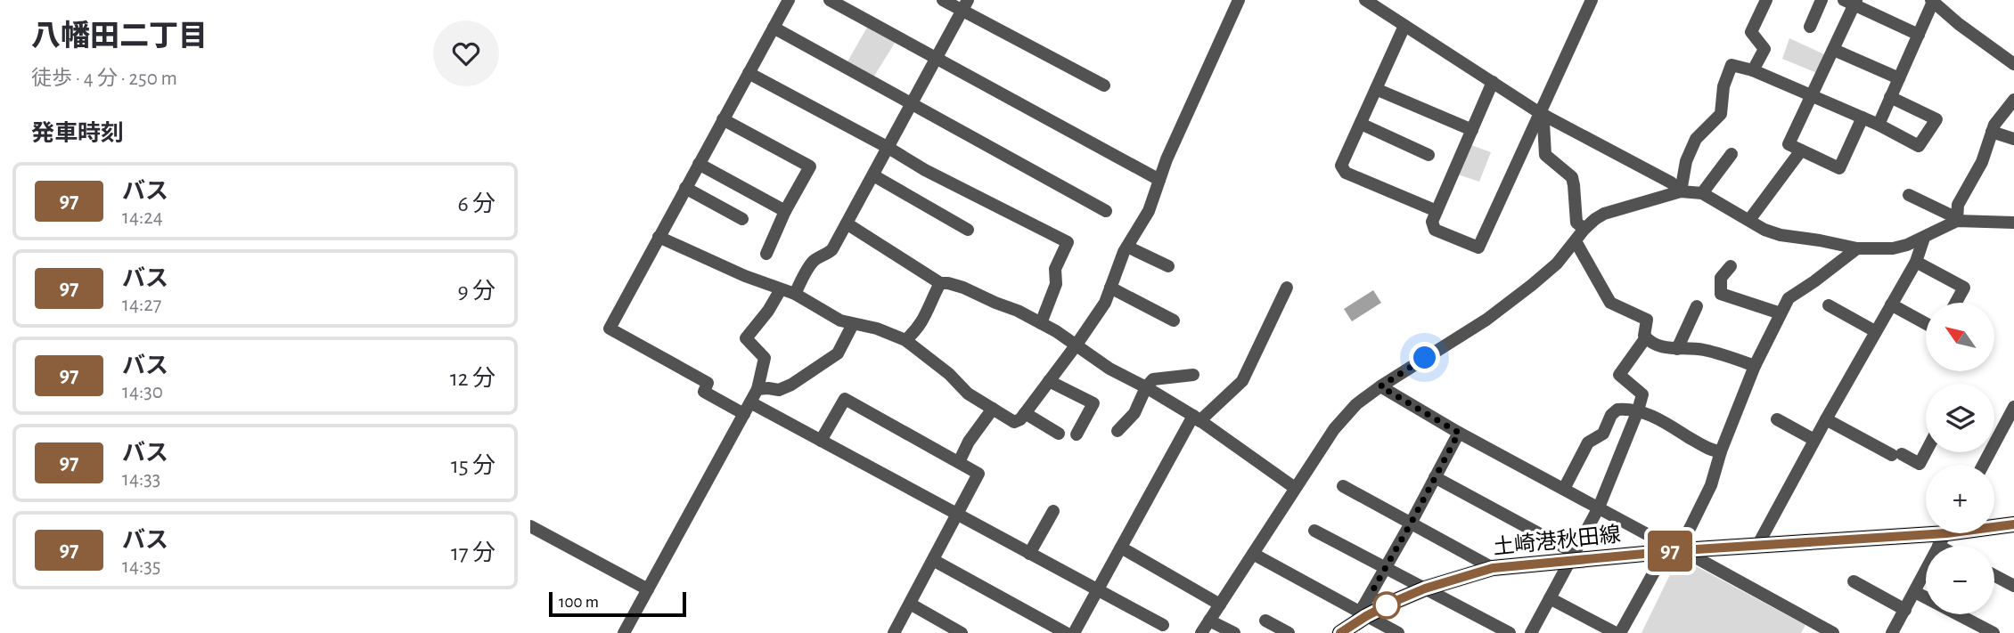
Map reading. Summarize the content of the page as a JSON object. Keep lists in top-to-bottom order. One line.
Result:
{"streets":{"main road":["土崎港秋田線"]},"lines":["bus line 97"],"scale_bar":"100 m","north":"top left","page":{"heading":[["八幡田二丁目","徒歩 · 4 分 · 250 m"],"発車時刻"],"on_map":"97","list":[{"mark":"97","name":"バス","note":"14:24","value":"6 分"},{"mark":"97","name":"バス","note":"14:27","value":"9 分"},{"mark":"97","name":"バス","note":"14:30","value":"12 分"},{"mark":"97","name":"バス","note":"14:33","value":"15 分"},{"mark":"97","name":"バス","note":"14:35","value":"17 分"}],"map_buttons":["+","−"],"scale":"100 m"}}
